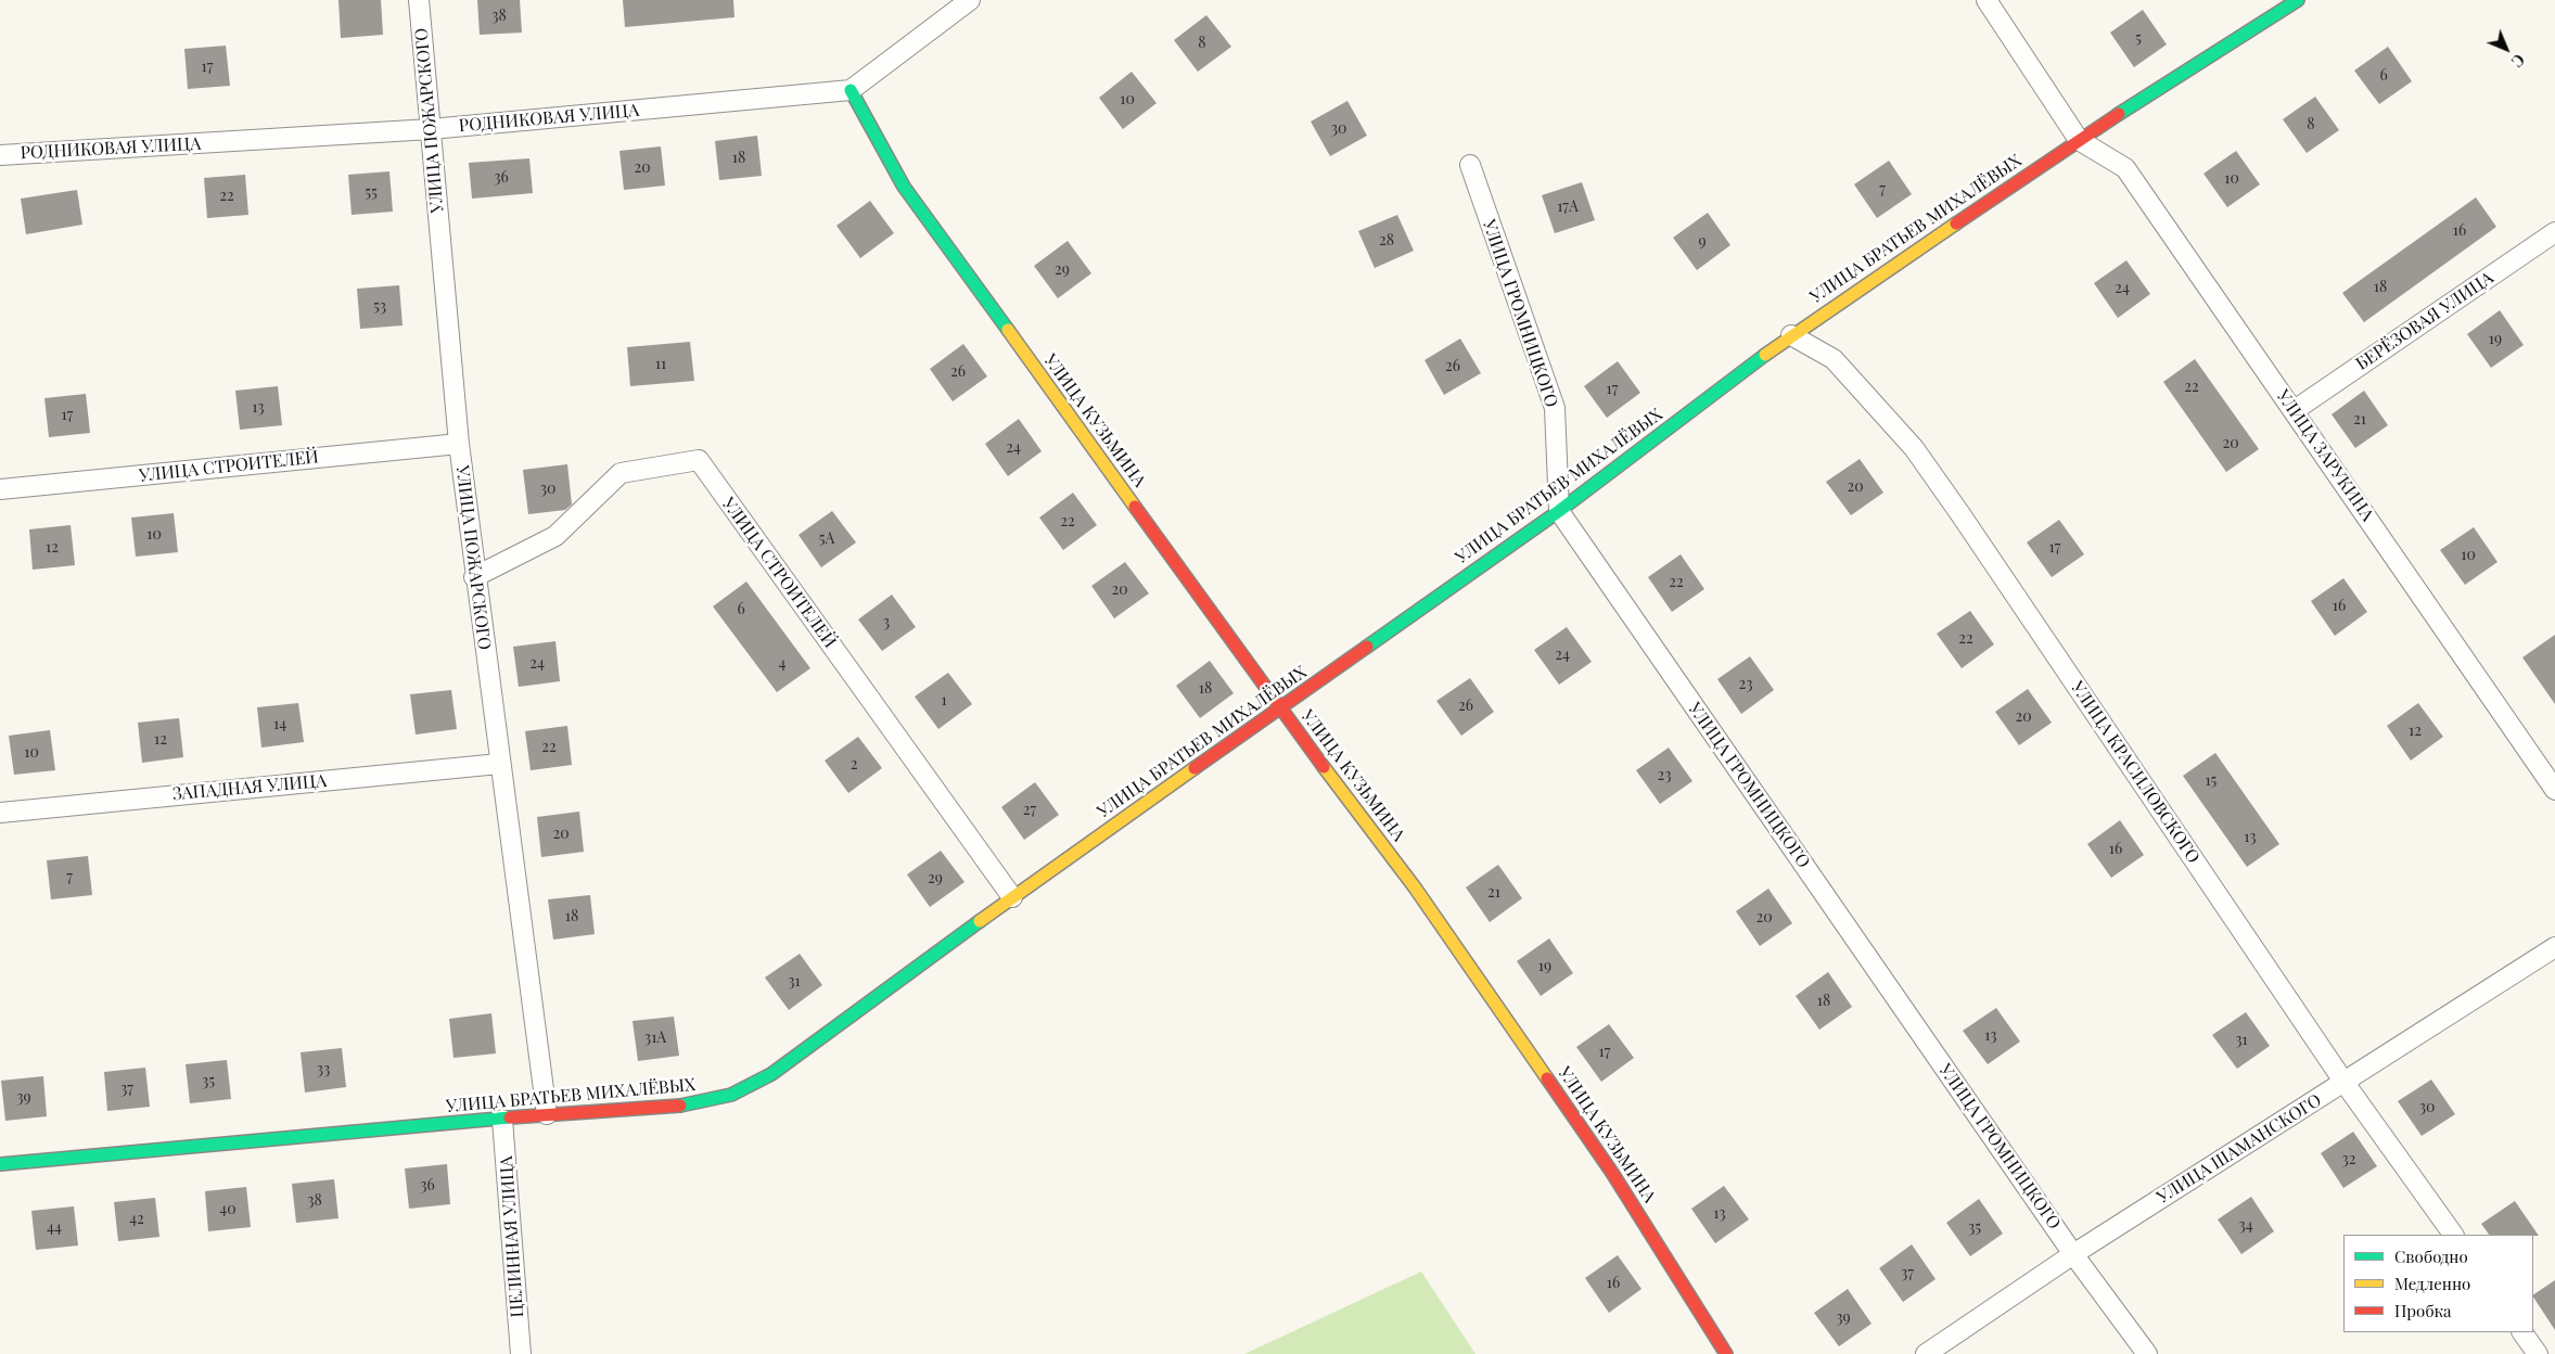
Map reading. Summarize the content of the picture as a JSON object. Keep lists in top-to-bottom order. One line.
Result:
{"streets":{"street":["РОДНИКОВАЯ УЛИЦА","УЛИЦА ПОЖАРСКОГО","УЛИЦА БРАТЬЕВ МИХАЛЁВЫХ","УЛИЦА ГРОМНИЦКОГО","БЕРЁЗОВАЯ УЛИЦА","УЛИЦА КУЗЬМИНА","УЛИЦА ЗАРУКИНА","УЛИЦА СТРОИТЕЛЕЙ","УЛИЦА КРАСИЛОВСКОГО","ЗАПАДНАЯ УЛИЦА","УЛИЦА ШАМАНСКОГО","ЦЕЛИННАЯ УЛИЦА"]},"crossings":[["РОДНИКОВАЯ УЛИЦА","УЛИЦА ПОЖАРСКОГО"],["РОДНИКОВАЯ УЛИЦА","УЛИЦА КУЗЬМИНА"],["УЛИЦА ПОЖАРСКОГО","УЛИЦА БРАТЬЕВ МИХАЛЁВЫХ"],["УЛИЦА ПОЖАРСКОГО","УЛИЦА СТРОИТЕЛЕЙ"],["УЛИЦА ПОЖАРСКОГО","ЗАПАДНАЯ УЛИЦА"],["УЛИЦА БРАТЬЕВ МИХАЛЁВЫХ","УЛИЦА ГРОМНИЦКОГО"],["УЛИЦА БРАТЬЕВ МИХАЛЁВЫХ","УЛИЦА КУЗЬМИНА"],["УЛИЦА БРАТЬЕВ МИХАЛЁВЫХ","УЛИЦА ЗАРУКИНА"],["УЛИЦА БРАТЬЕВ МИХАЛЁВЫХ","УЛИЦА СТРОИТЕЛЕЙ"],["УЛИЦА БРАТЬЕВ МИХАЛЁВЫХ","УЛИЦА КРАСИЛОВСКОГО"],["УЛИЦА БРАТЬЕВ МИХАЛЁВЫХ","ЦЕЛИННАЯ УЛИЦА"],["УЛИЦА ГРОМНИЦКОГО","УЛИЦА ШАМАНСКОГО"],["БЕРЁЗОВАЯ УЛИЦА","УЛИЦА ЗАРУКИНА"],["УЛИЦА КРАСИЛОВСКОГО","УЛИЦА ШАМАНСКОГО"]],"house_numbers":["38","5","8","17","6","10","8","30","18","20","36","10","7","55","22","17А","16","28","9","29","18","24","53","19","11","26","26","22","17","13","17","21","20","24","20","30","22","10","5А","12","17","10","22","20","16","6","3","22","24","24","4","23","18","1","26","20","14","12","12","22","10","2","23","15","27","20","13","16","7","29","21","18","20","19","31","18","13","31А","31","17","33","35","37","39","30","32","36","38","40","13","42","34","44","35","37","16","39"],"legend":["Свободно","Медленно","Пробка"],"north":"bottom right"}
